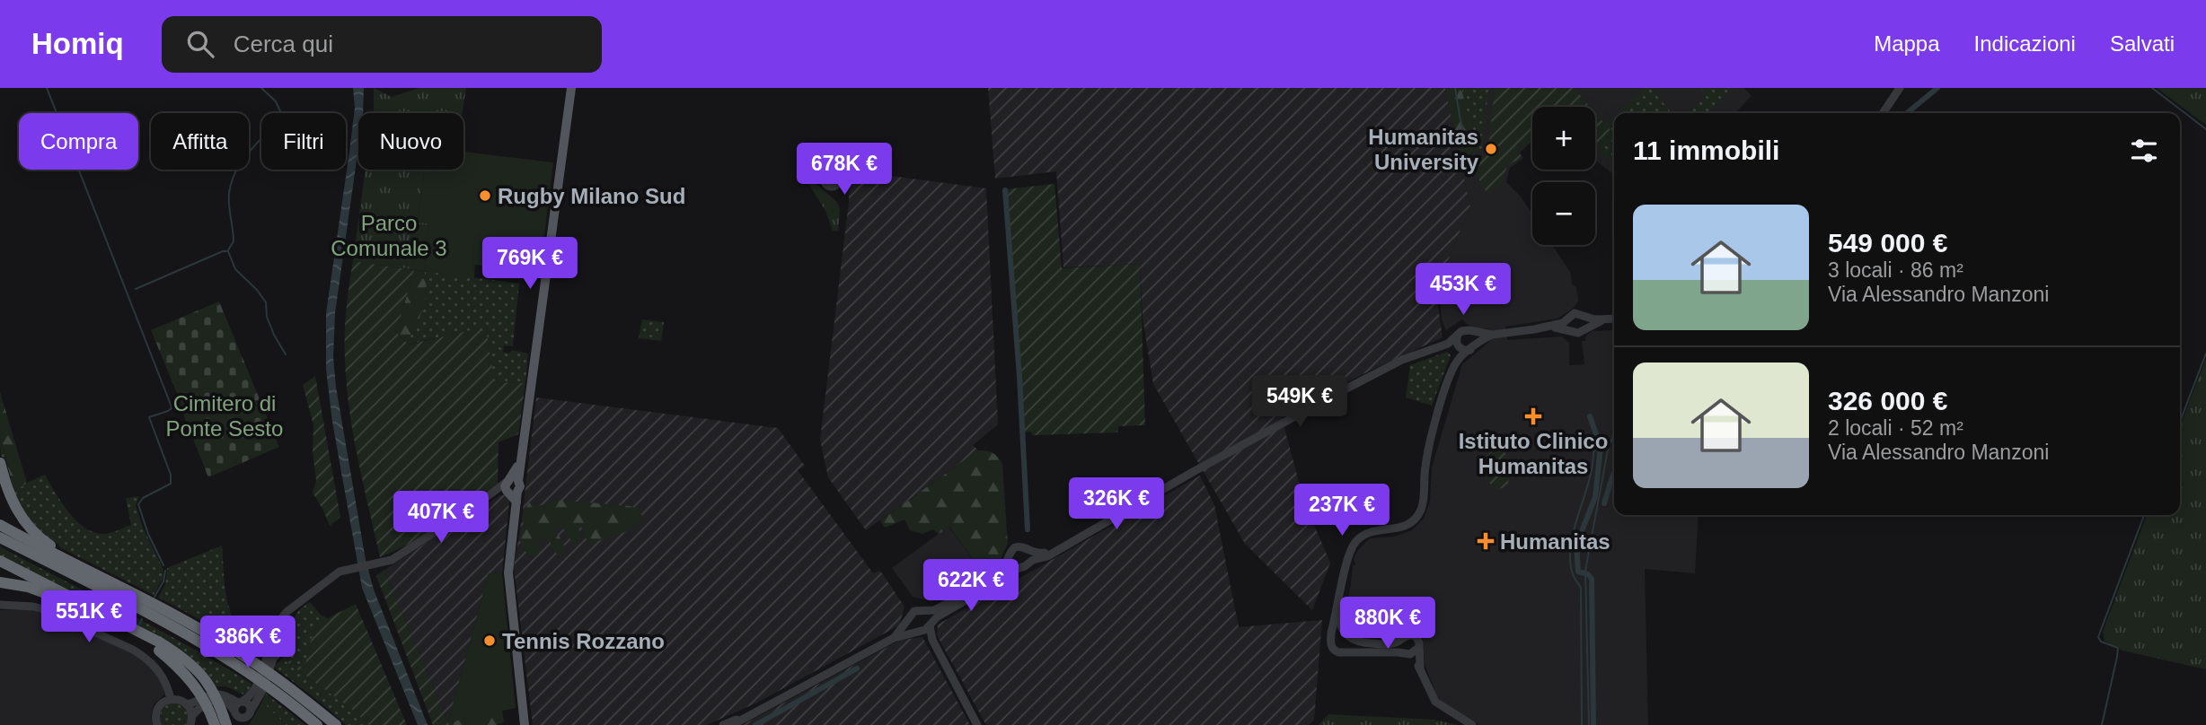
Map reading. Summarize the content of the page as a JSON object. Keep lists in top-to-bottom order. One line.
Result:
{"parks":["Parco Comunale 3","Cimitero di Ponte Sesto"],"places":{"other":["Humanitas University","Rugby Milano Sud","Tennis Rozzano"],"health":["Istituto Clinico Humanitas","Humanitas"]},"page":{"header":"Homiq","search":"Cerca qui","nav":["Mappa","Indicazioni","Salvati"],"map_buttons":["+","−"],"chip":["Compra","Affitta","Filtri","Nuovo"],"heading":"11 immobili","price":["678K €","769K €","453K €","549K €","326K €","237K €","407K €","622K €","551K €","880K €","386K €"],"list":[{"name":"549 000 €","note":"3 locali · 86 m² · Via Alessandro Manzoni"},{"name":"326 000 €","note":"2 locali · 52 m² · Via Alessandro Manzoni"}]}}
